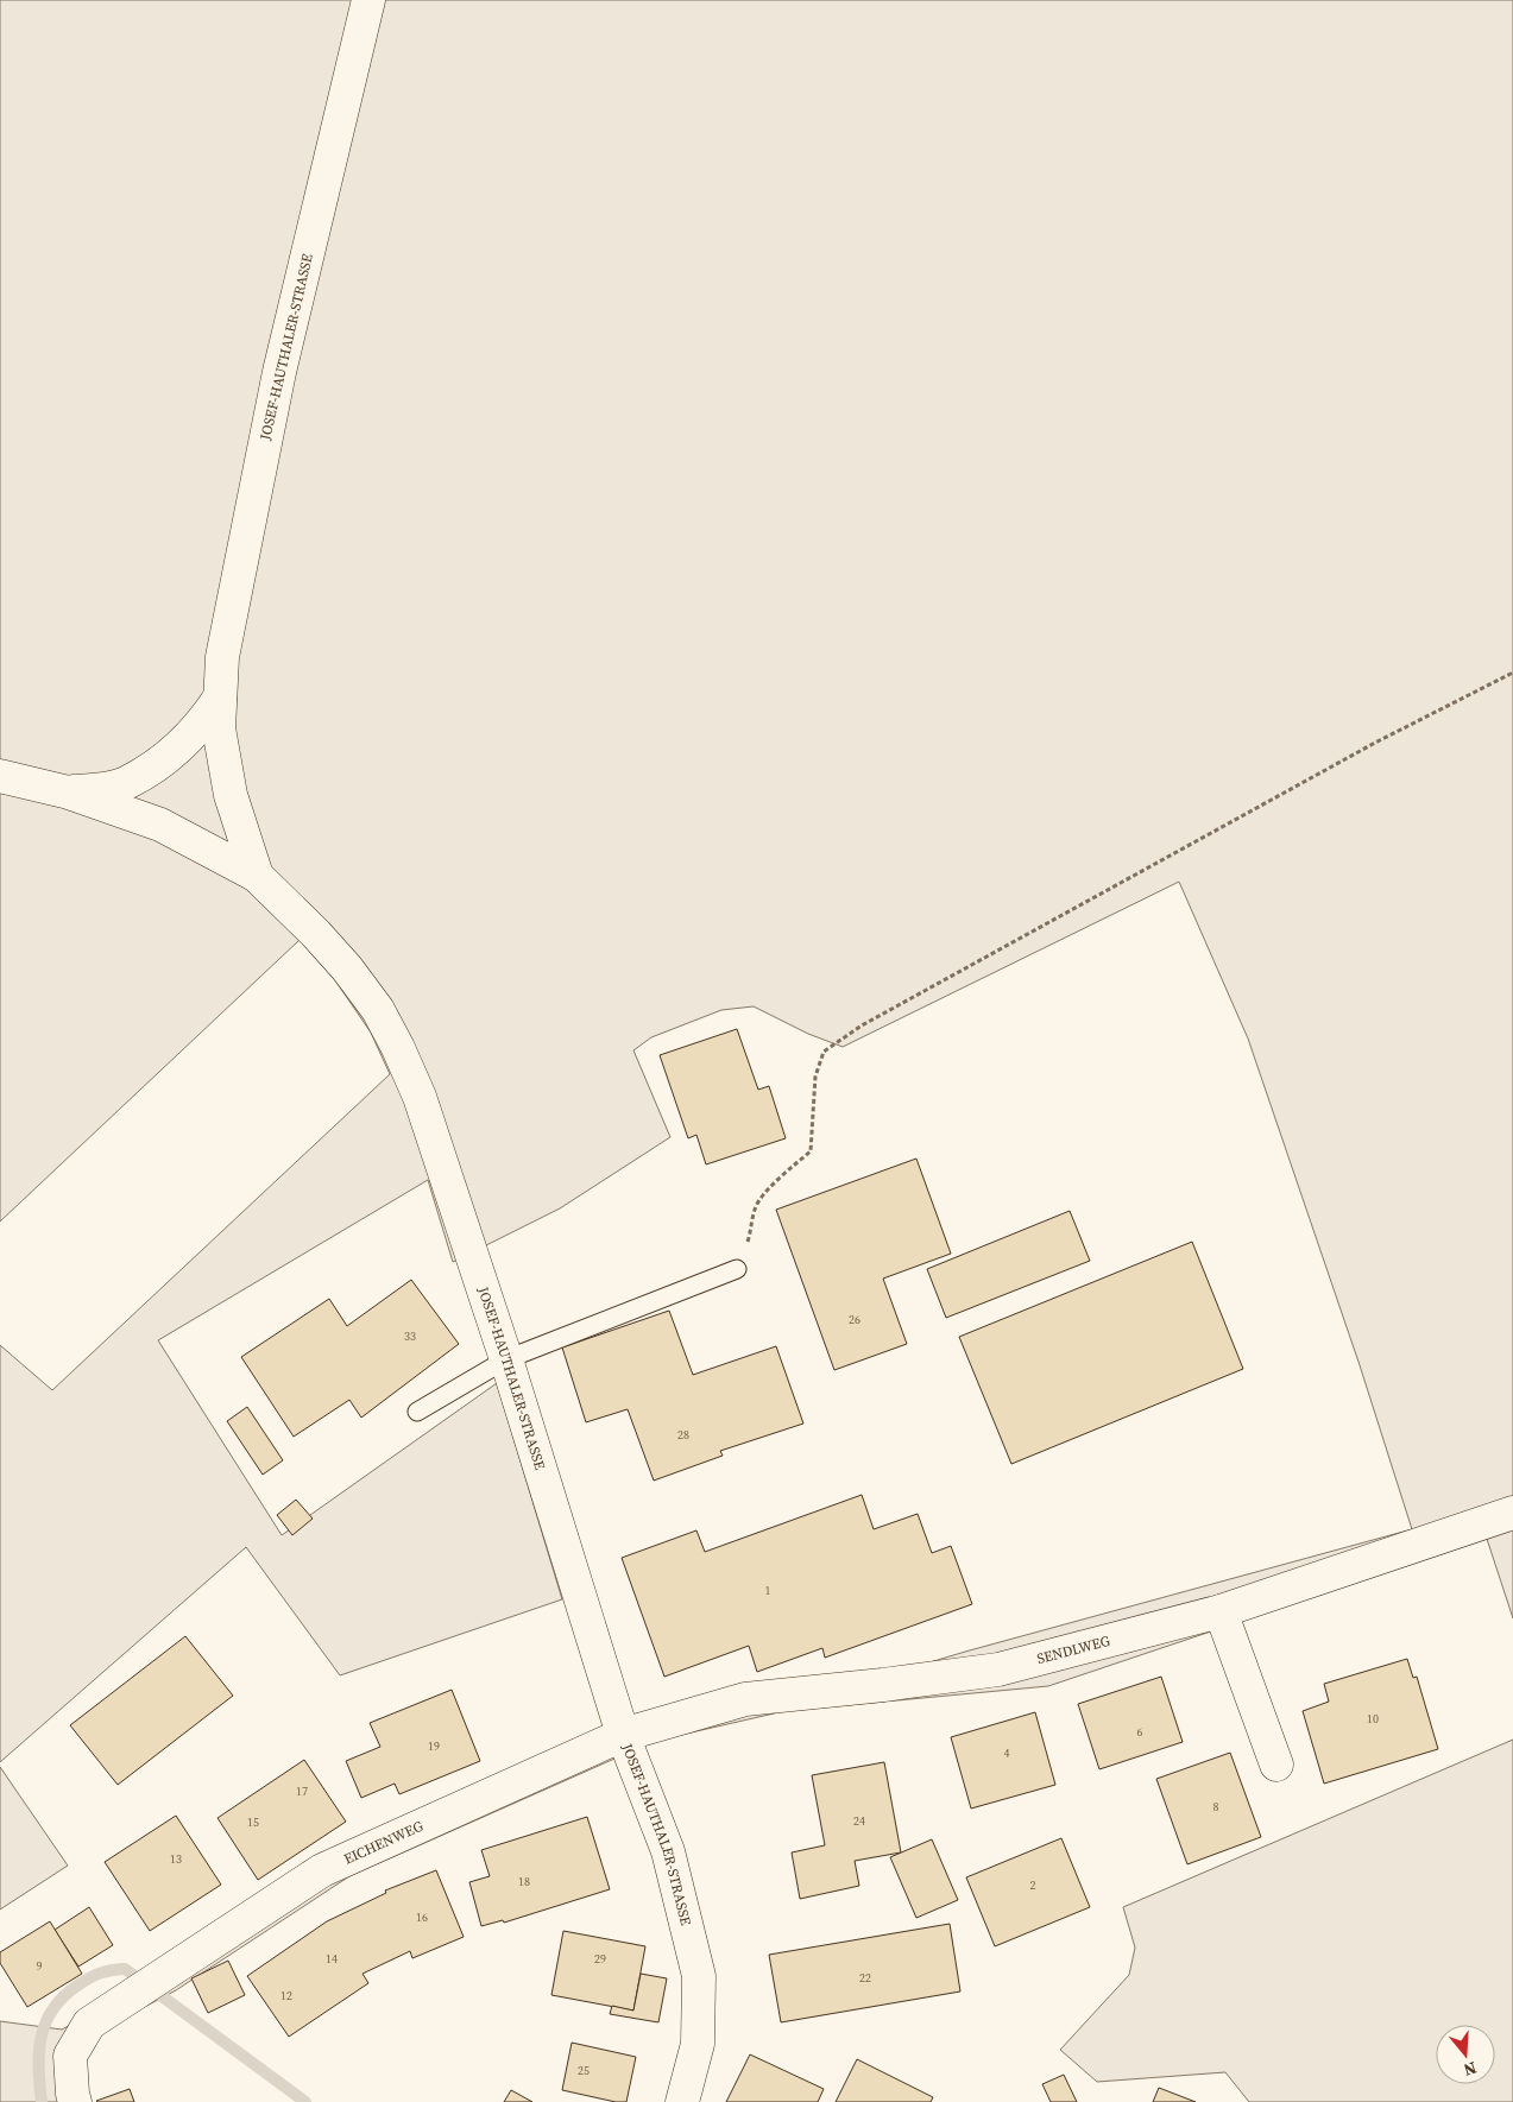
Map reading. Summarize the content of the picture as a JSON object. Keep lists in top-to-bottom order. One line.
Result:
{"streets":{"street":["JOSEF-HAUTHALER-STRASSE","SENDLWEG","EICHENWEG"]},"crossings":[["JOSEF-HAUTHALER-STRASSE","SENDLWEG"],["JOSEF-HAUTHALER-STRASSE","EICHENWEG"],["SENDLWEG","EICHENWEG"]],"house_numbers":["26","33","28","1","10","6","19","4","17","8","24","15","13","18","2","16","14","29","9","22","12","25"],"north":"bottom"}
